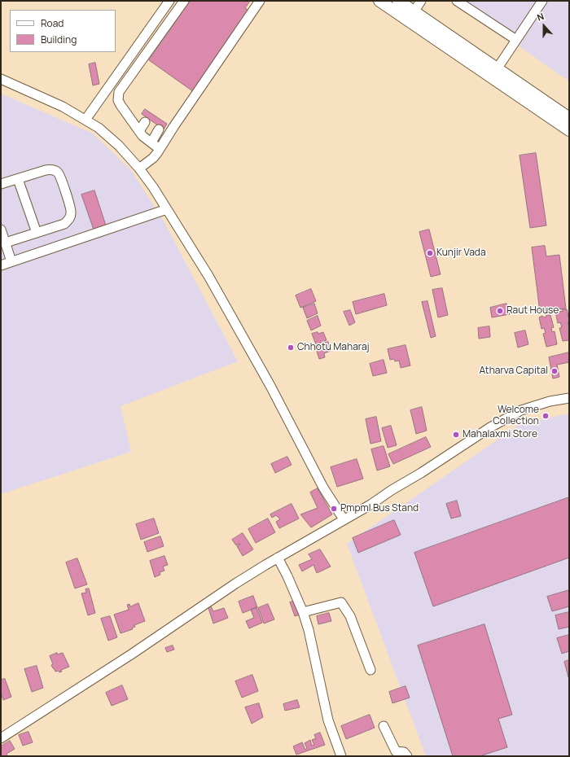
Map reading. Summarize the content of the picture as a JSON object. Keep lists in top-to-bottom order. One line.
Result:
{"places":["Kunjir Vada","Raut House","Chhotu Maharaj","Atharva Capital","Welcome Collection","Mahalaxmi Store","Pmpml Bus Stand"],"legend":["Road","Building"],"north":"top"}
